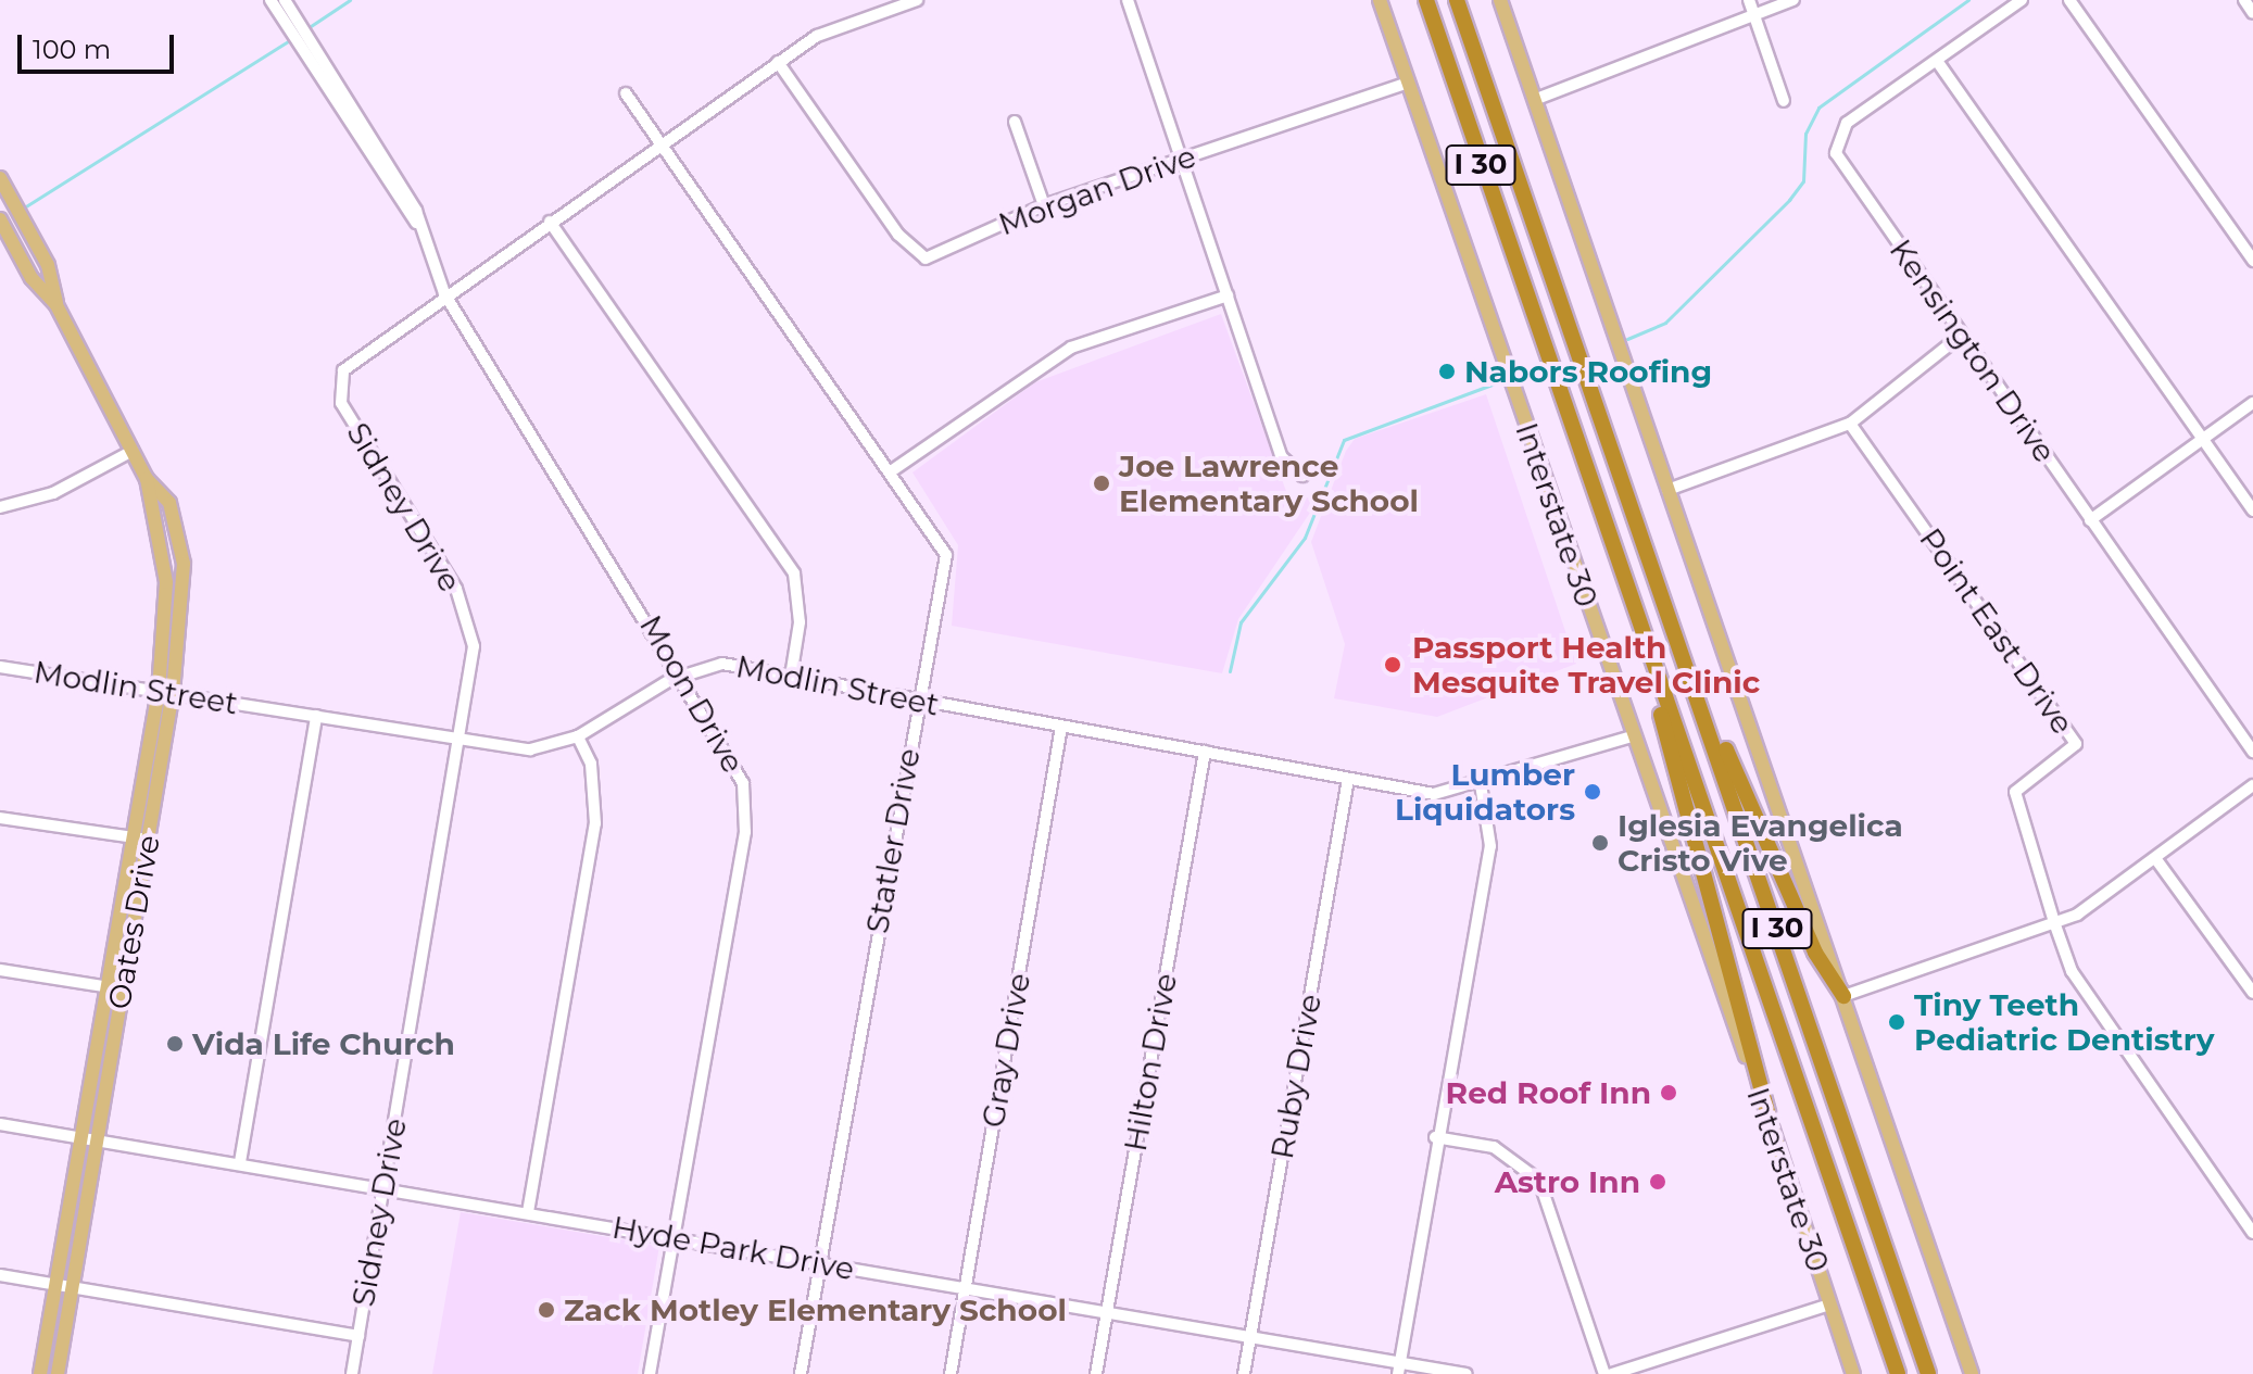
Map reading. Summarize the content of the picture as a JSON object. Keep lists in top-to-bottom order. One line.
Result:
{"streets":{"highway":["I 30"],"main road":["Interstate 30","Oates Drive"],"street":["Morgan Drive","Kensington Drive","Sidney Drive","Point East Drive","Modlin Street","Moon Drive","Statler Drive","Gray Drive","Hilton Drive","Ruby Drive","Hyde Park Drive"]},"crossings":[["Morgan Drive","Sidney Drive"],["Morgan Drive","Interstate 30"],["Sidney Drive","Modlin Street"],["Sidney Drive","Moon Drive"],["Sidney Drive","Statler Drive"],["Sidney Drive","Hyde Park Drive"],["Interstate 30","Modlin Street"],["Modlin Street","Moon Drive"],["Modlin Street","Statler Drive"],["Modlin Street","Oates Drive"],["Modlin Street","Gray Drive"],["Modlin Street","Hilton Drive"],["Modlin Street","Ruby Drive"],["Moon Drive","Hyde Park Drive"],["Statler Drive","Hyde Park Drive"],["Oates Drive","Hyde Park Drive"],["Gray Drive","Hyde Park Drive"],["Hilton Drive","Hyde Park Drive"],["Ruby Drive","Hyde Park Drive"]],"places":["Nabors Roofing","Joe Lawrence Elementary School","Passport Health Mesquite Travel Clinic","Lumber Liquidators","Iglesia Evangelica Cristo Vive","Tiny Teeth Pediatric Dentistry","Vida Life Church","Red Roof Inn","Astro Inn","Zack Motley Elementary School"],"scale_bar":"100 m"}
